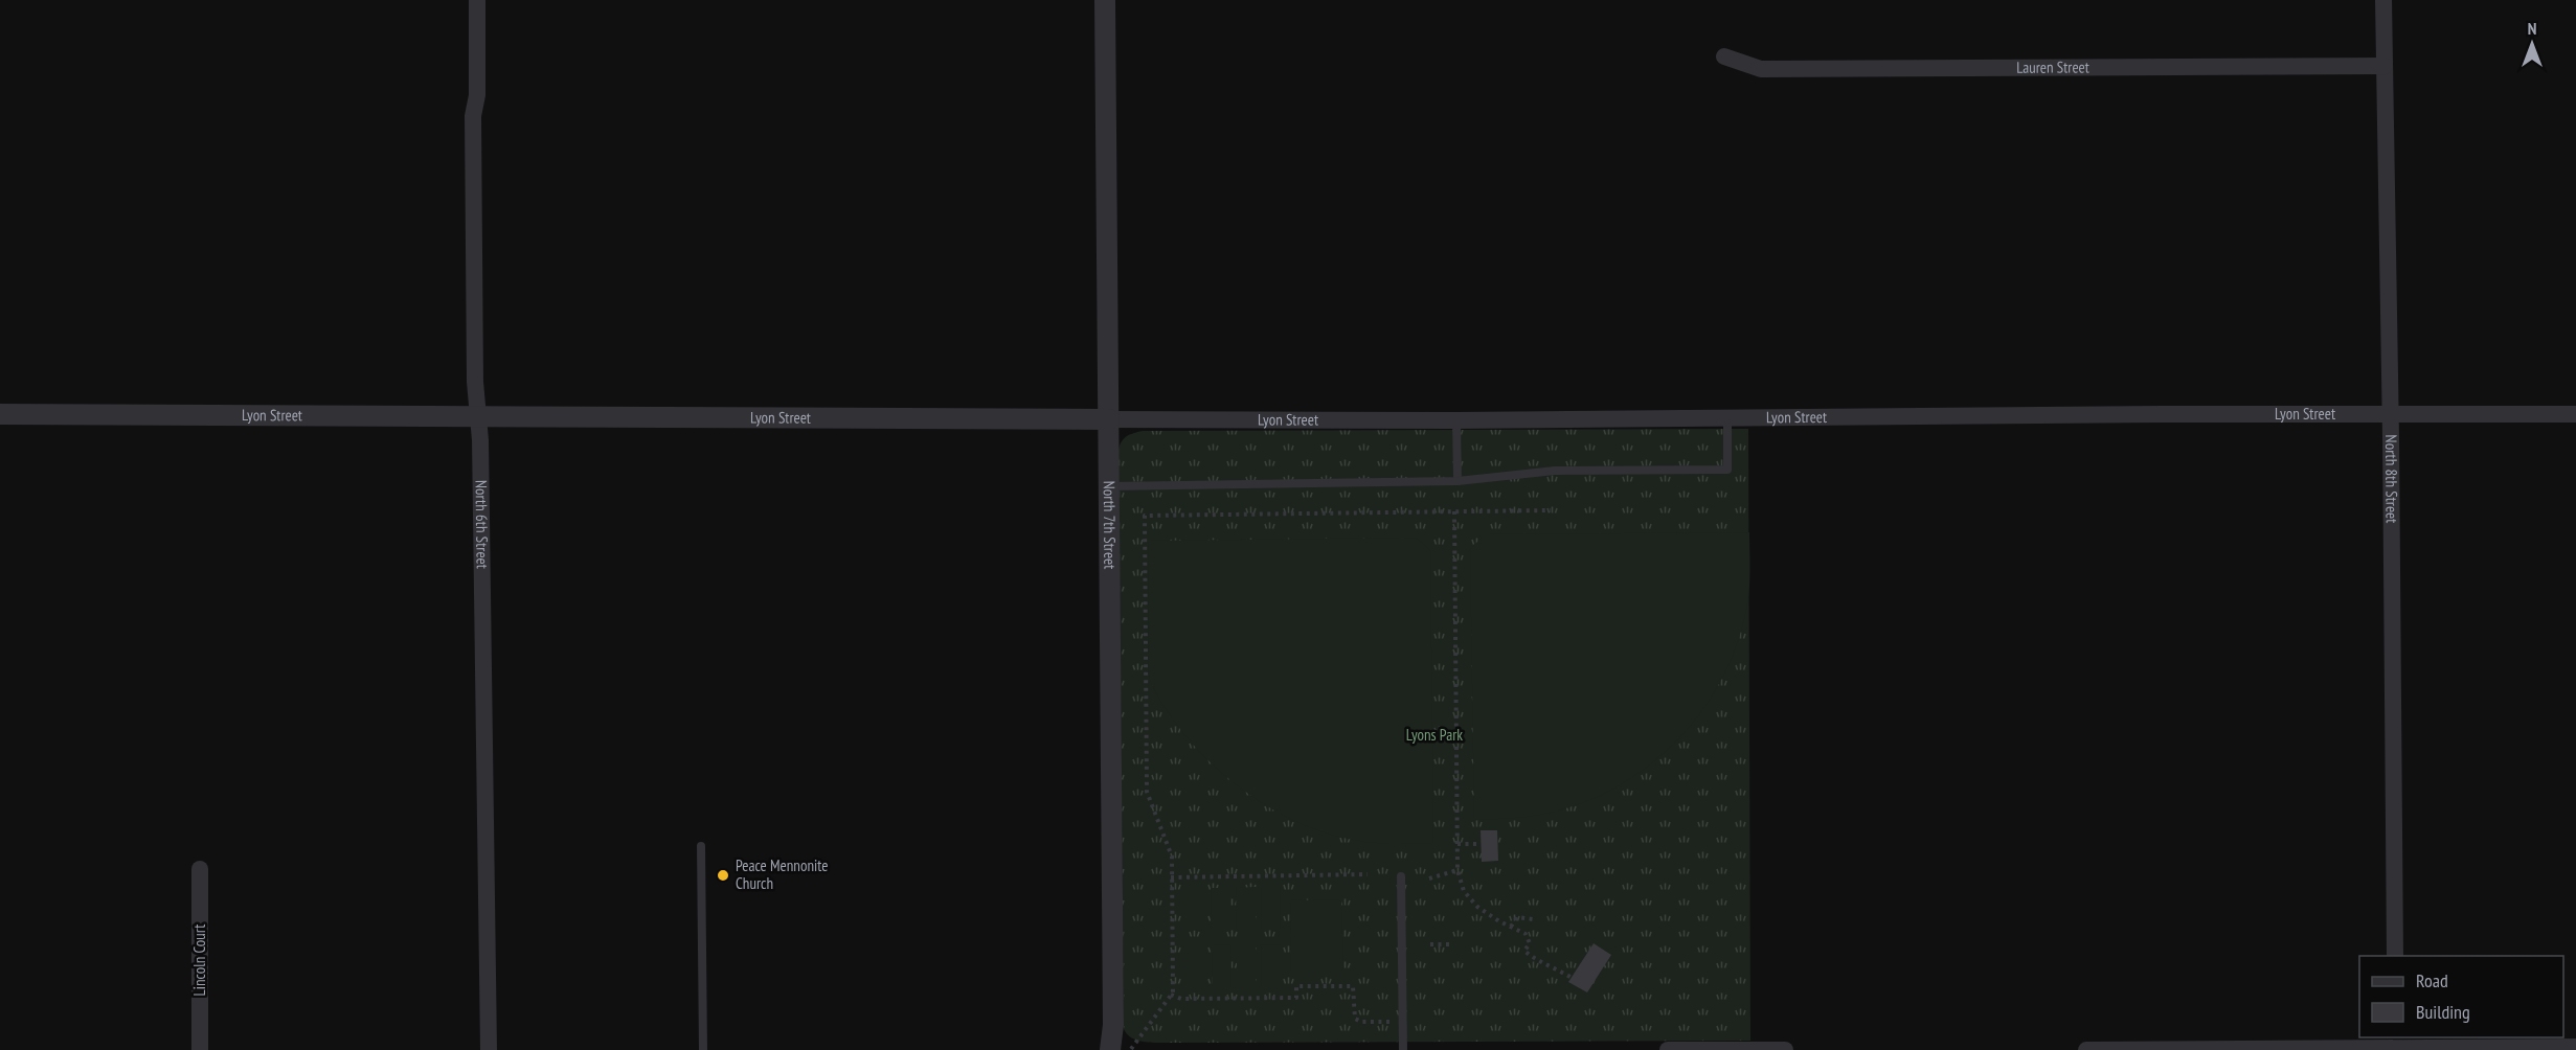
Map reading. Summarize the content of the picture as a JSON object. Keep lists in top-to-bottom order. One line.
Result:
{"streets":{"street":["Lauren Street","Lyon Street","North 8th Street","North 6th Street","North 7th Street","Lincoln Court"]},"crossings":[["Lauren Street","North 8th Street"],["Lyon Street","North 8th Street"],["Lyon Street","North 6th Street"],["Lyon Street","North 7th Street"]],"parks":["Lyons Park"],"places":["Peace Mennonite Church"],"legend":["Road","Building"],"north":"top"}
